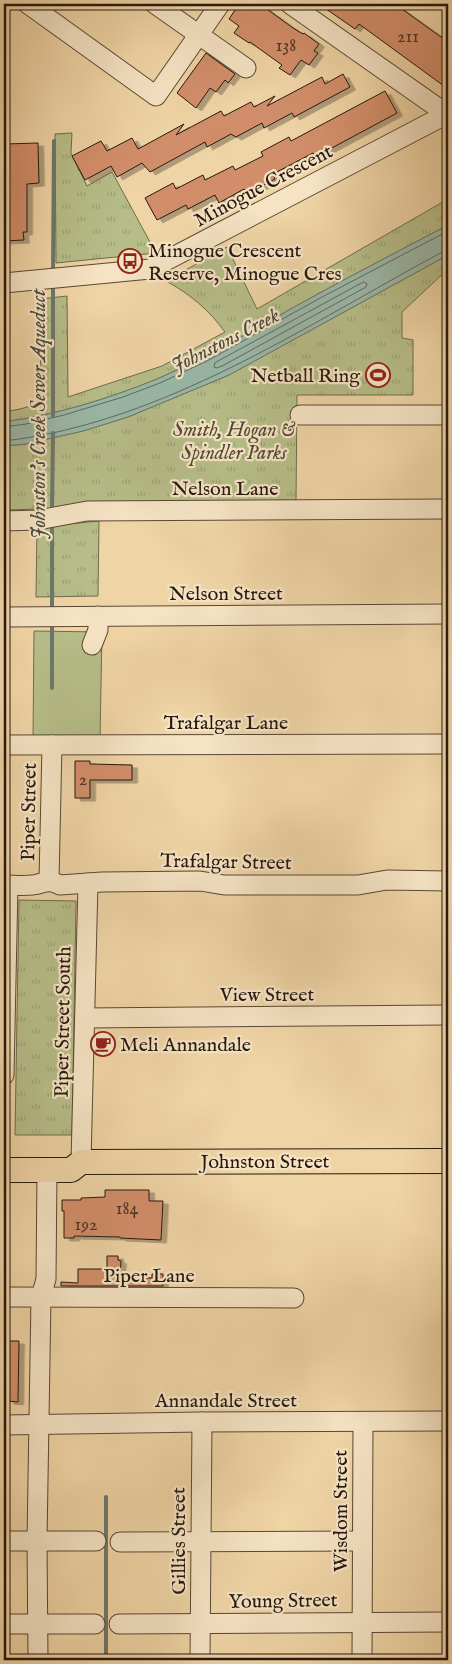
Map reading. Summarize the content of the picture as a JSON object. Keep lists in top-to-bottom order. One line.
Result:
{"streets":{"main road":["Johnston Street"],"street":["Minogue Crescent","Nelson Lane","Nelson Street","Trafalgar Lane","Piper Street","Trafalgar Street","View Street","Piper Street South","Piper Lane","Annandale Street","Wisdom Street","Gillies Street","Young Street"]},"crossings":[["Trafalgar Lane","Piper Street"],["Piper Street","Trafalgar Street"],["Trafalgar Street","Piper Street South"],["View Street","Piper Street South"],["Piper Street South","Johnston Street"],["Annandale Street","Wisdom Street"],["Annandale Street","Gillies Street"],["Wisdom Street","Young Street"],["Gillies Street","Young Street"]],"water":["Johnstons Creek","Johnston's Creek Sewer Aqueduct"],"parks":["Smith, Hogan & Spindler Parks"],"places":{"bus stop":["Minogue Crescent Reserve, Minogue Cres"],"sports":["Netball Ring"],"cafe":["Meli Annandale"]},"house_numbers":["211","138","2","184","192"]}
